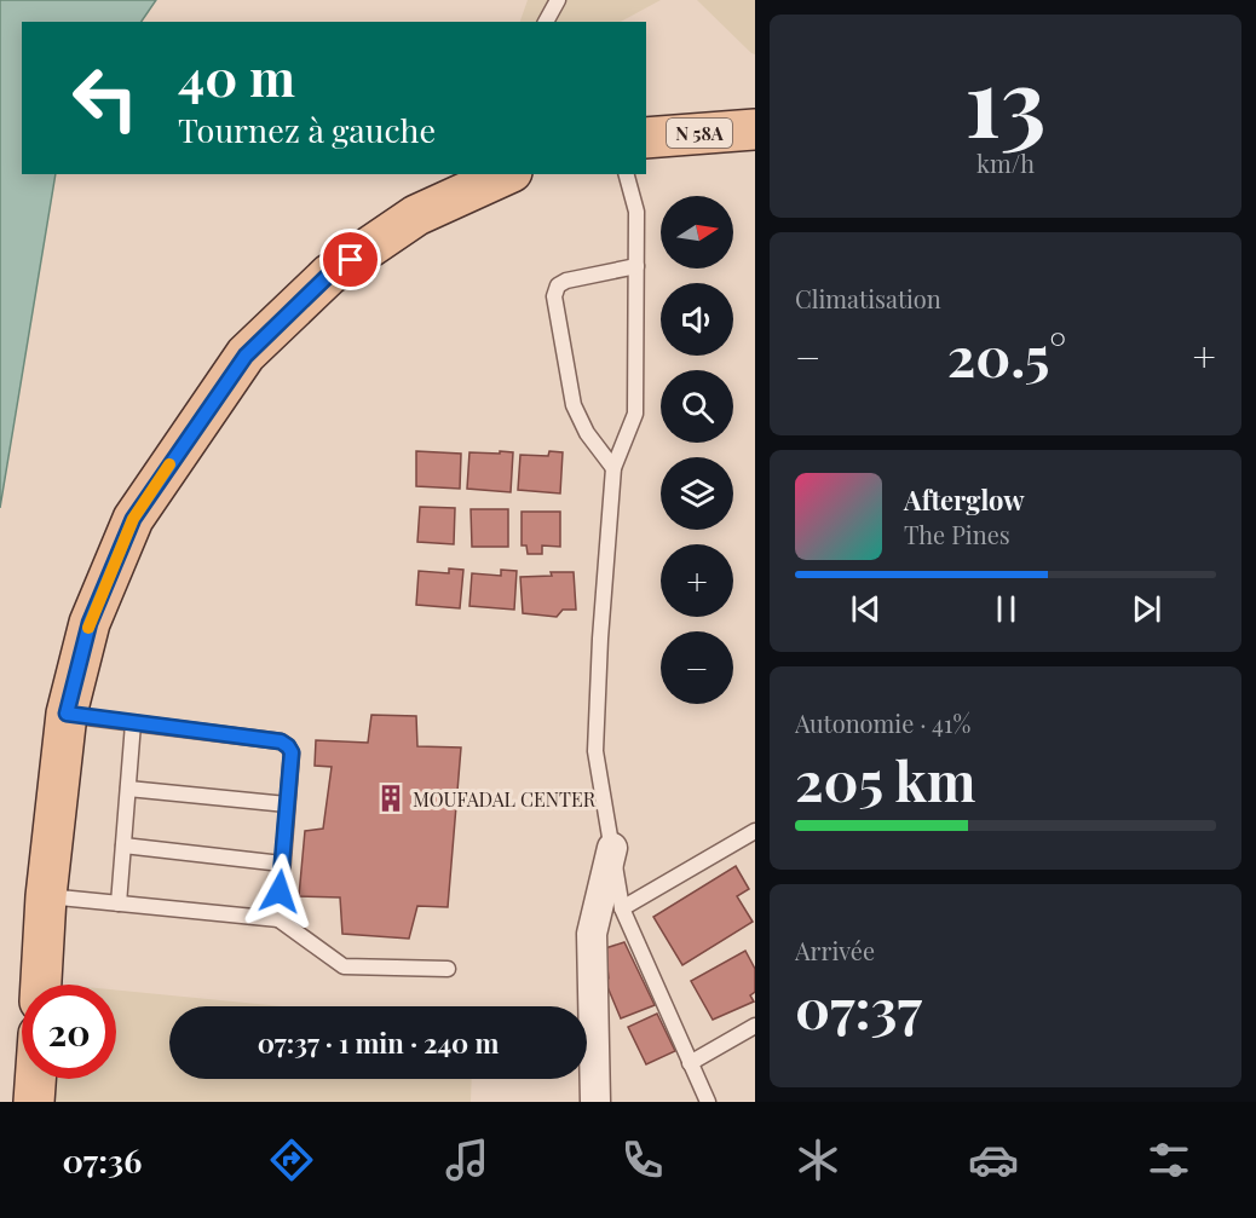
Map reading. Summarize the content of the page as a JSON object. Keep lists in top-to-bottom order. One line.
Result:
{"streets":{"main road":["N 58A"]},"places":{"building":["MOUFADAL CENTER"]},"north":"right","page":{"tile":[["13","km/h"],"Climatisation",["Autonomie · 41%","205 km"],["Arrivée","07:37"]],"turn":["40 m","Tournez à gauche"],"map_buttons":["+","−"],"heat":["−","20.5°","+"],"song":["Afterglow","The Pines"],"limit":"20","trip":"07:37 · 1 min · 240 m","tabs":"07:36"}}
